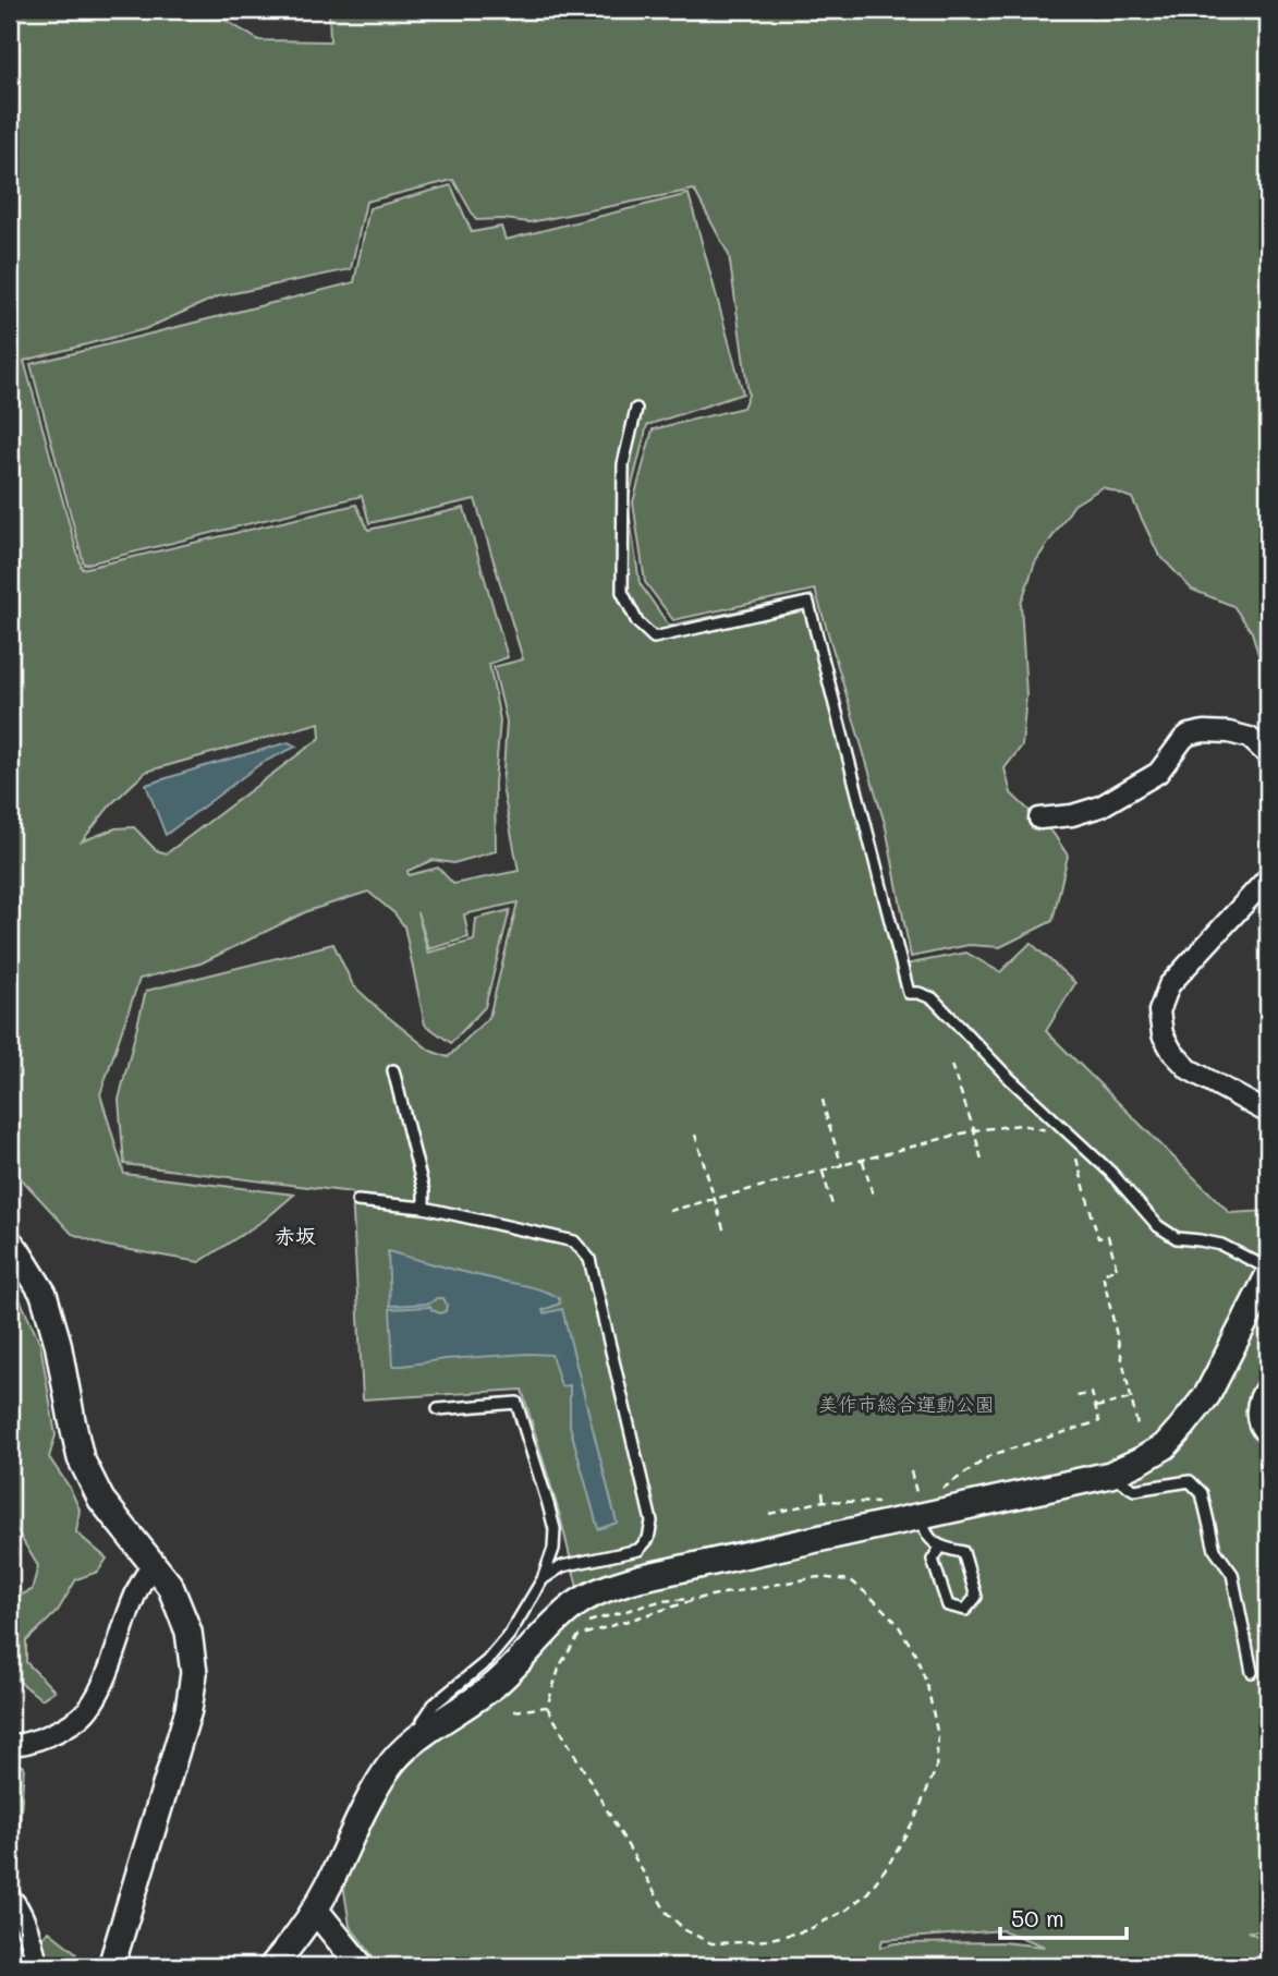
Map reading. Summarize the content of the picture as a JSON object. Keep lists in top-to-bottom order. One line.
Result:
{"districts":["赤坂"],"parks":["美作市総合運動公園"],"scale_bar":"50 m"}
